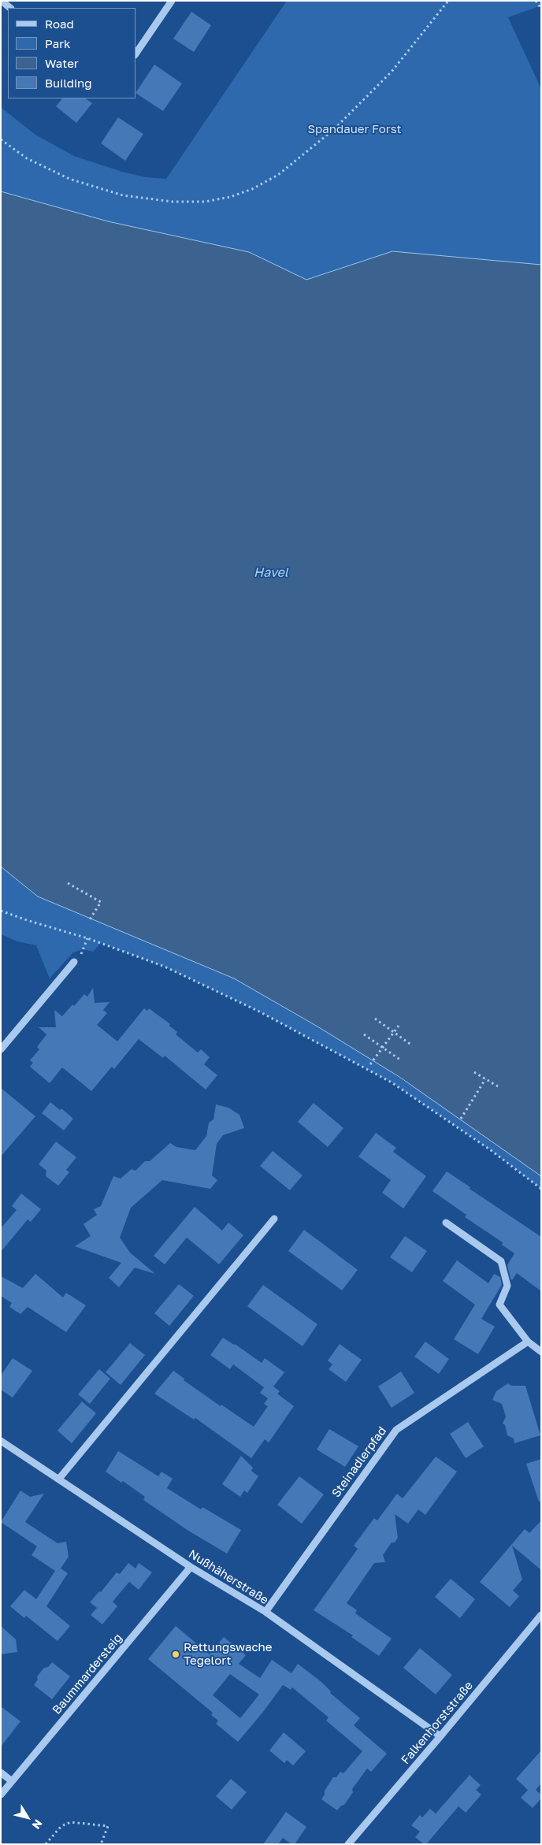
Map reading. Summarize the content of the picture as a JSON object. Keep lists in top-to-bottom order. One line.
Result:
{"streets":{"street":["Steinadlerpfad","Nußhäherstraße","Baummardersteig","Falkenhorststraße"]},"crossings":[["Steinadlerpfad","Nußhäherstraße"],["Nußhäherstraße","Baummardersteig"],["Nußhäherstraße","Falkenhorststraße"]],"water":["Havel"],"parks":["Spandauer Forst"],"places":["Rettungswache Tegelort"],"legend":["Road","Park","Water","Building"],"north":"bottom right"}
